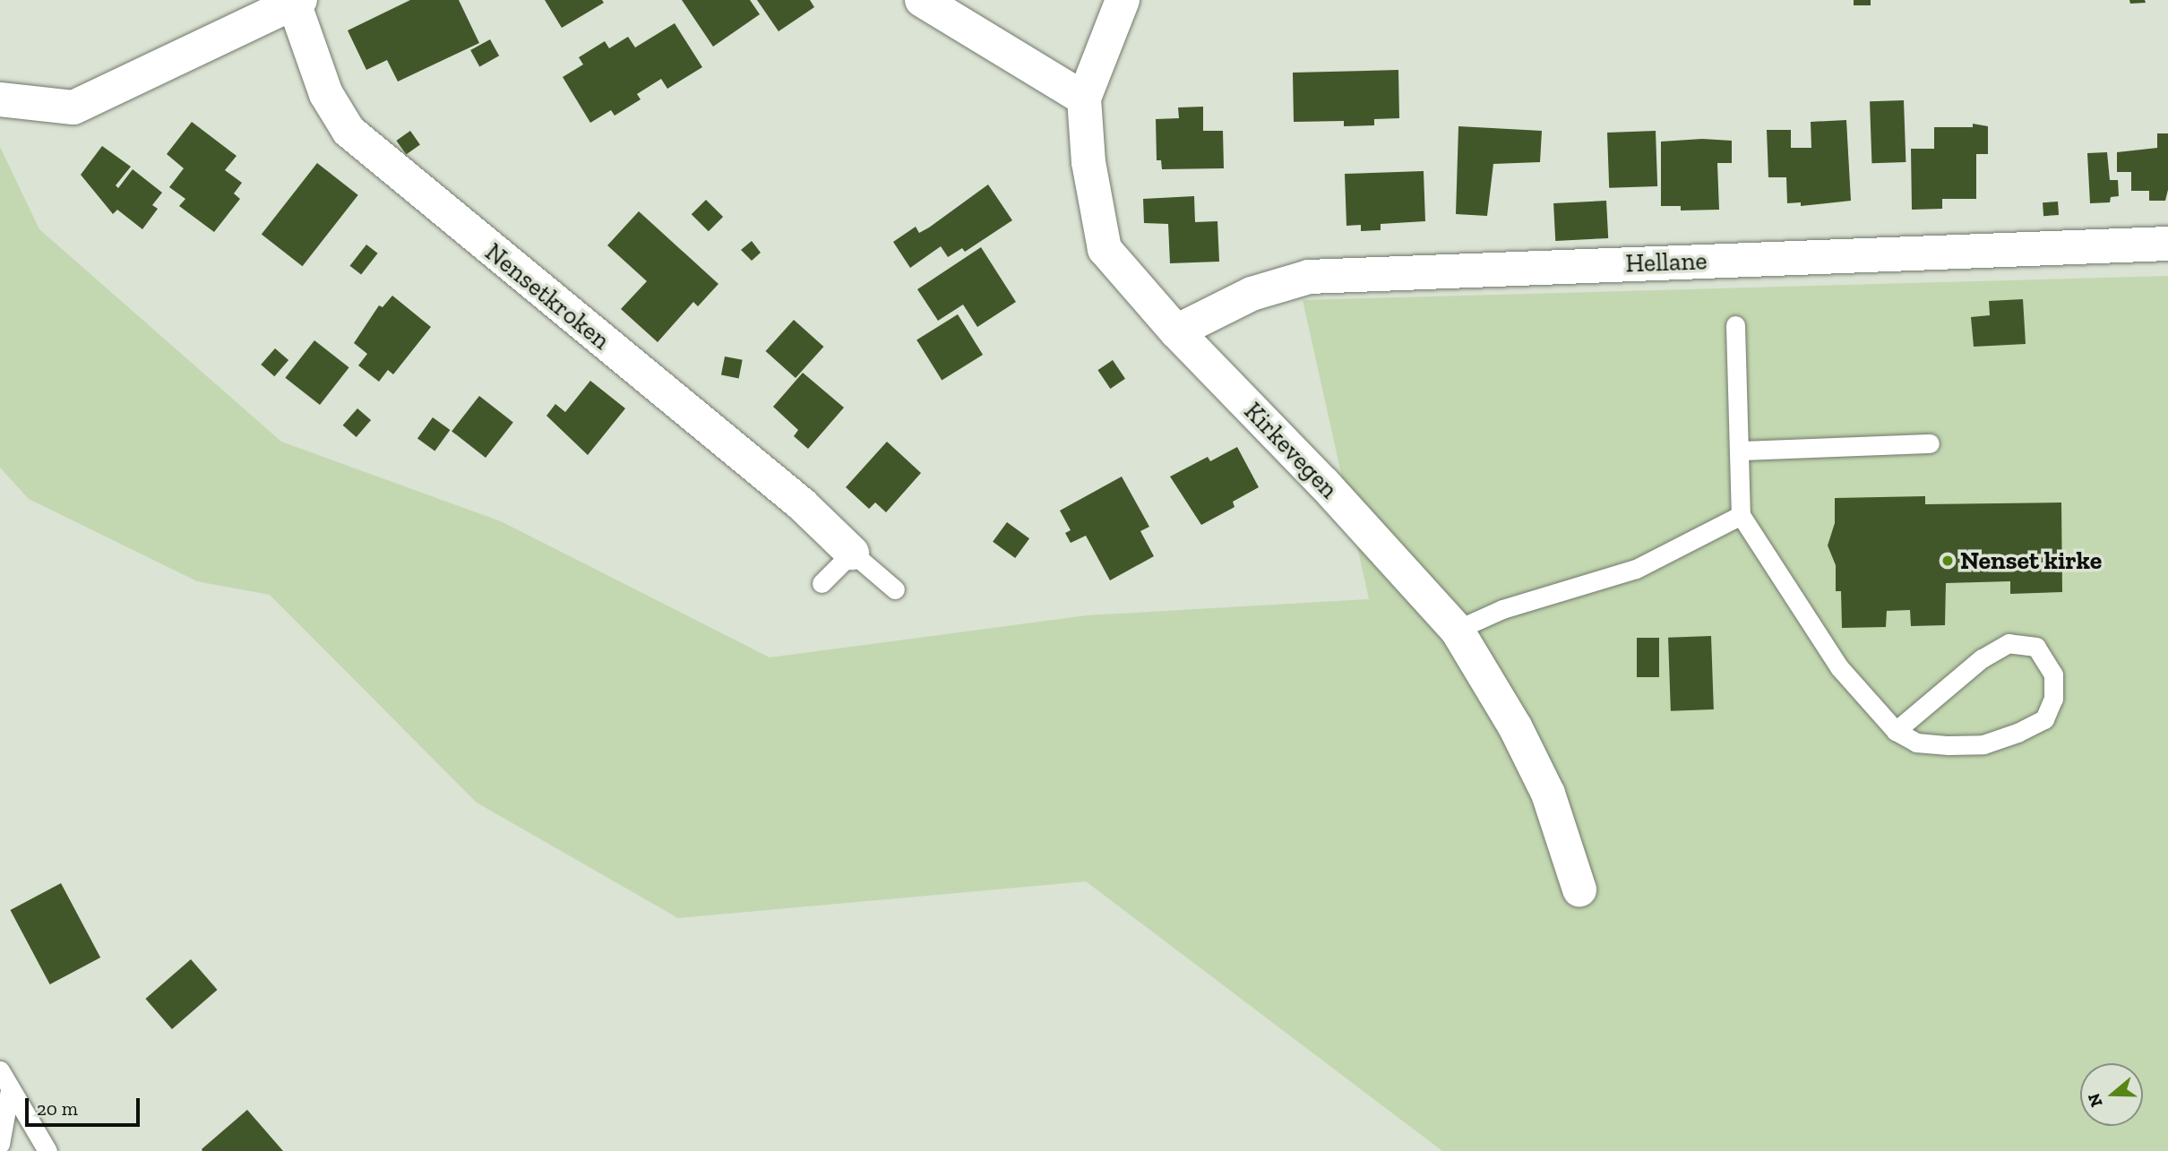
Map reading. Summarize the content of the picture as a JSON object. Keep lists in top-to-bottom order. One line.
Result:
{"streets":{"street":["Hellane","Nensetkroken","Kirkevegen"]},"crossings":[["Hellane","Kirkevegen"]],"places":["Nenset kirke"],"scale_bar":"20 m","north":"left"}
